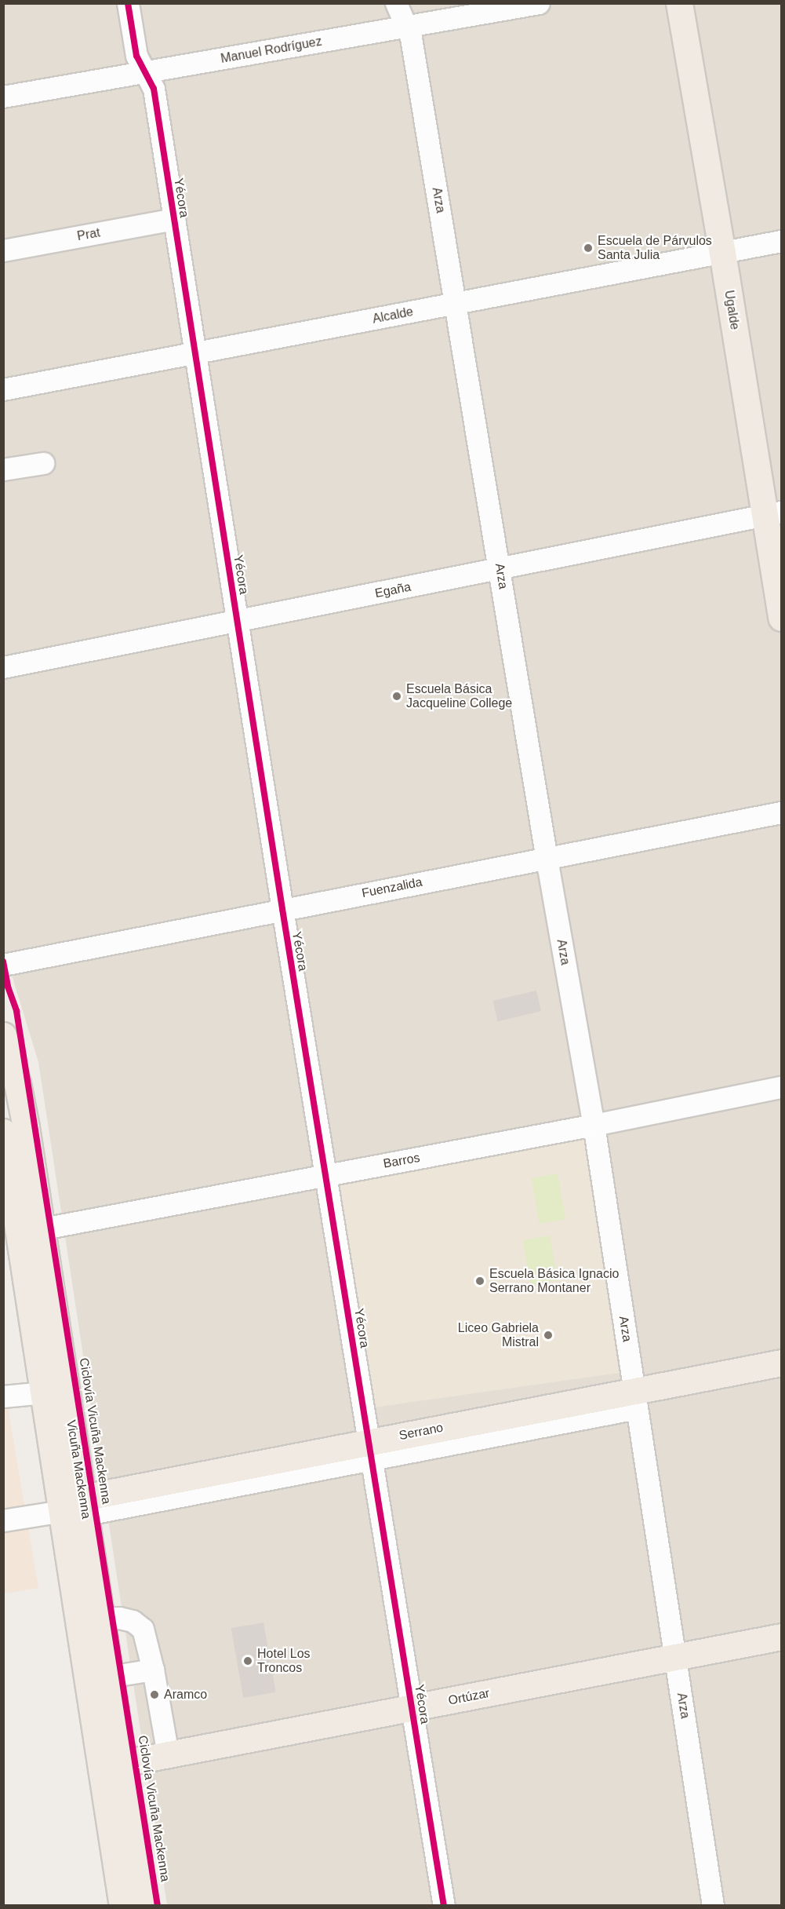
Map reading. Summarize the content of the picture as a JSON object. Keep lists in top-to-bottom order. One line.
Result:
{"streets":{"main road":["Ugalde","Serrano","Vicuña Mackenna","Ortúzar"],"street":["Manuel Rodríguez","Yécora","Arza","Prat","Alcalde","Egaña","Fuenzalida","Barros"],"cycle path":["Ciclovía Vicuña Mackenna"]},"crossings":[["Manuel Rodríguez","Yécora"],["Manuel Rodríguez","Arza"],["Yécora","Prat"],["Yécora","Alcalde"],["Yécora","Egaña"],["Yécora","Fuenzalida"],["Yécora","Barros"],["Yécora","Serrano"],["Yécora","Ortúzar"],["Arza","Alcalde"],["Arza","Egaña"],["Arza","Fuenzalida"],["Arza","Barros"],["Arza","Serrano"],["Arza","Ortúzar"],["Ugalde","Alcalde"],["Ugalde","Egaña"],["Barros","Vicuña Mackenna"],["Serrano","Vicuña Mackenna"],["Vicuña Mackenna","Ortúzar"]],"places":["Escuela de Párvulos Santa Julia","Escuela Básica Jacqueline College","Escuela Básica Ignacio Serrano Montaner","Liceo Gabriela Mistral","Hotel Los Troncos","Aramco"]}
